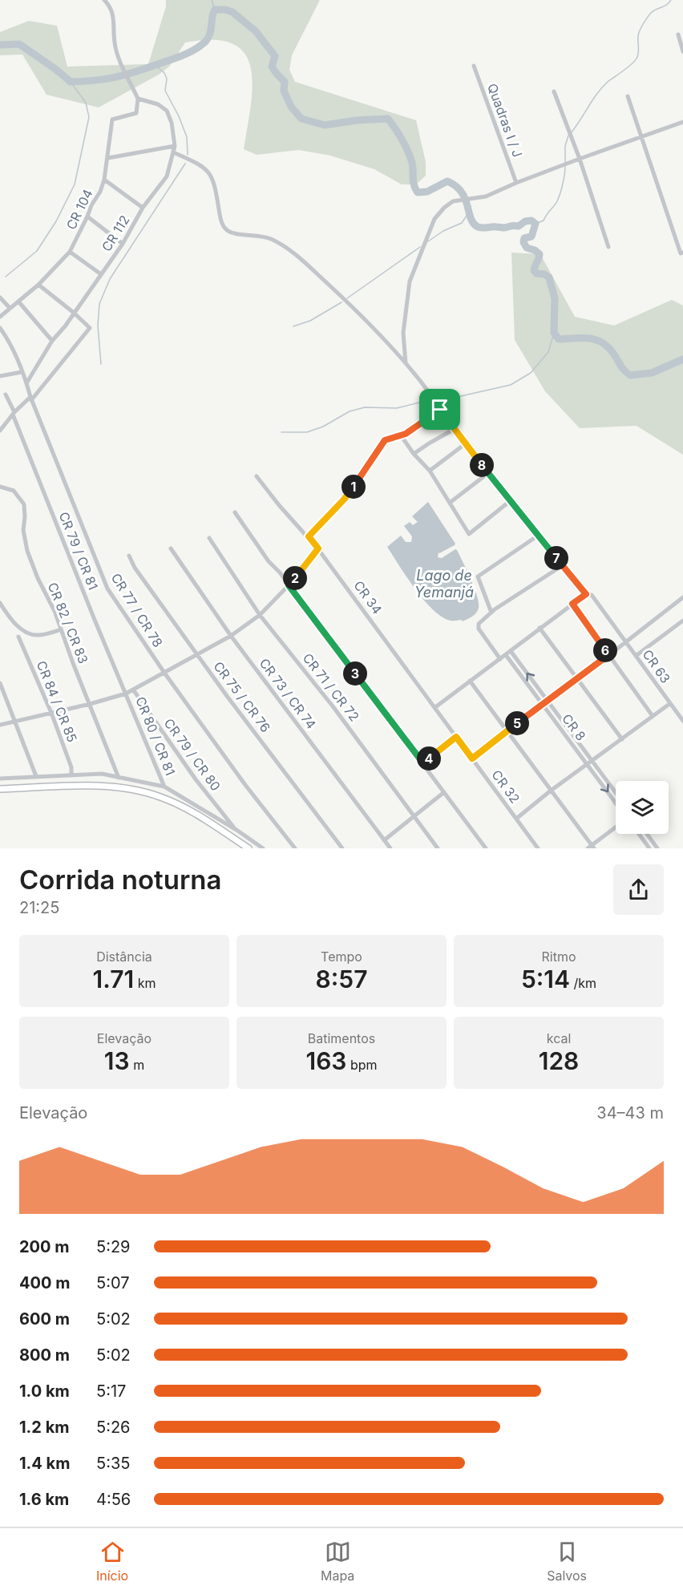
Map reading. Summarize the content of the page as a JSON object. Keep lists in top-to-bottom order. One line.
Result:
{"streets":{"street":["Quadras I / J","CR 104","CR 112","CR 79 / CR 81","CR 34","CR 77 / CR 78","CR 82 / CR 83","CR 63","CR 71 / CR 72","CR 73 / CR 74","CR 75 / CR 76","CR 84 / CR 85","CR 8","CR 80 / CR 81","CR 79 / CR 80","CR 32"]},"crossings":[["CR 104","CR 112"],["CR 112","CR 77 / CR 78"],["CR 79 / CR 81","CR 80 / CR 81"],["CR 34","CR 32"]],"water":["Lago de Yemanjá"],"page":{"pins":["8","1","7","2","6","3","5","4"],"heading":["Corrida noturna","21:25"],"stats":[["Distância","1.71 km"],["Tempo","8:57"],["Ritmo","5:14 /km"],["Elevação","13 m"],["Batimentos","163 bpm"],["kcal","128"]],"chart":["Elevação","34–43 m"],"list":[{"name":"200 m","note":"5:29"},{"name":"400 m","note":"5:07"},{"name":"600 m","note":"5:02"},{"name":"800 m","note":"5:02"},{"name":"1.0 km","note":"5:17"},{"name":"1.2 km","note":"5:26"},{"name":"1.4 km","note":"5:35"},{"name":"1.6 km","note":"4:56"}],"tabs":["Início","Mapa","Salvos"]}}
